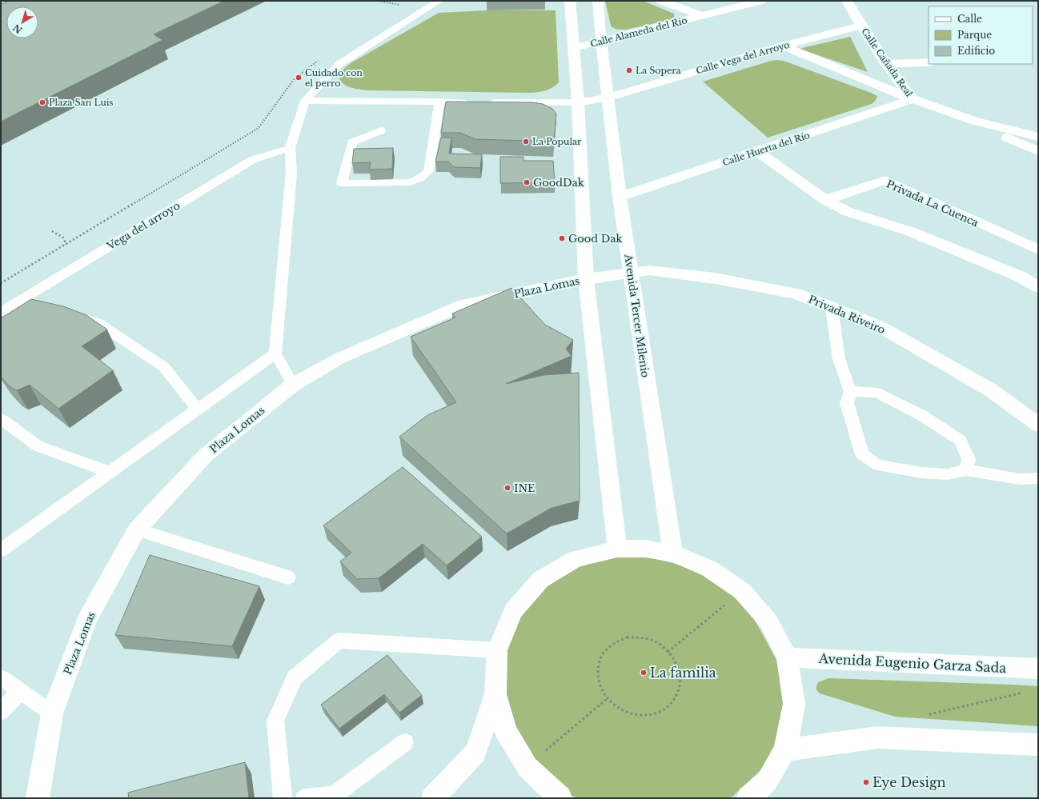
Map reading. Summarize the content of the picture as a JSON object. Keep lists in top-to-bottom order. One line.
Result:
{"streets":{"street":["Calle Alameda del Río","Calle Vega del Arroyo","Calle Cañada Real","Calle Huerta del Río","Privada La Cuenca","Plaza Lomas","Privada Riveiro","Avenida Tercer Milenio","Avenida Eugenio Garza Sada"],"lane":["Vega del arroyo"]},"crossings":[["Calle Alameda del Río","Avenida Tercer Milenio"],["Calle Vega del Arroyo","Calle Cañada Real"],["Calle Vega del Arroyo","Avenida Tercer Milenio"],["Calle Cañada Real","Calle Huerta del Río"],["Calle Huerta del Río","Avenida Tercer Milenio"],["Plaza Lomas","Privada Riveiro"],["Plaza Lomas","Avenida Tercer Milenio"],["Privada Riveiro","Avenida Tercer Milenio"]],"places":["La Sopera","Cuidado con el perro","Plaza San Luis","La Popular","GoodDak","Good Dak","INE","La familia","Eye Design"],"legend":["Calle","Parque","Edificio"],"north":"bottom left"}
